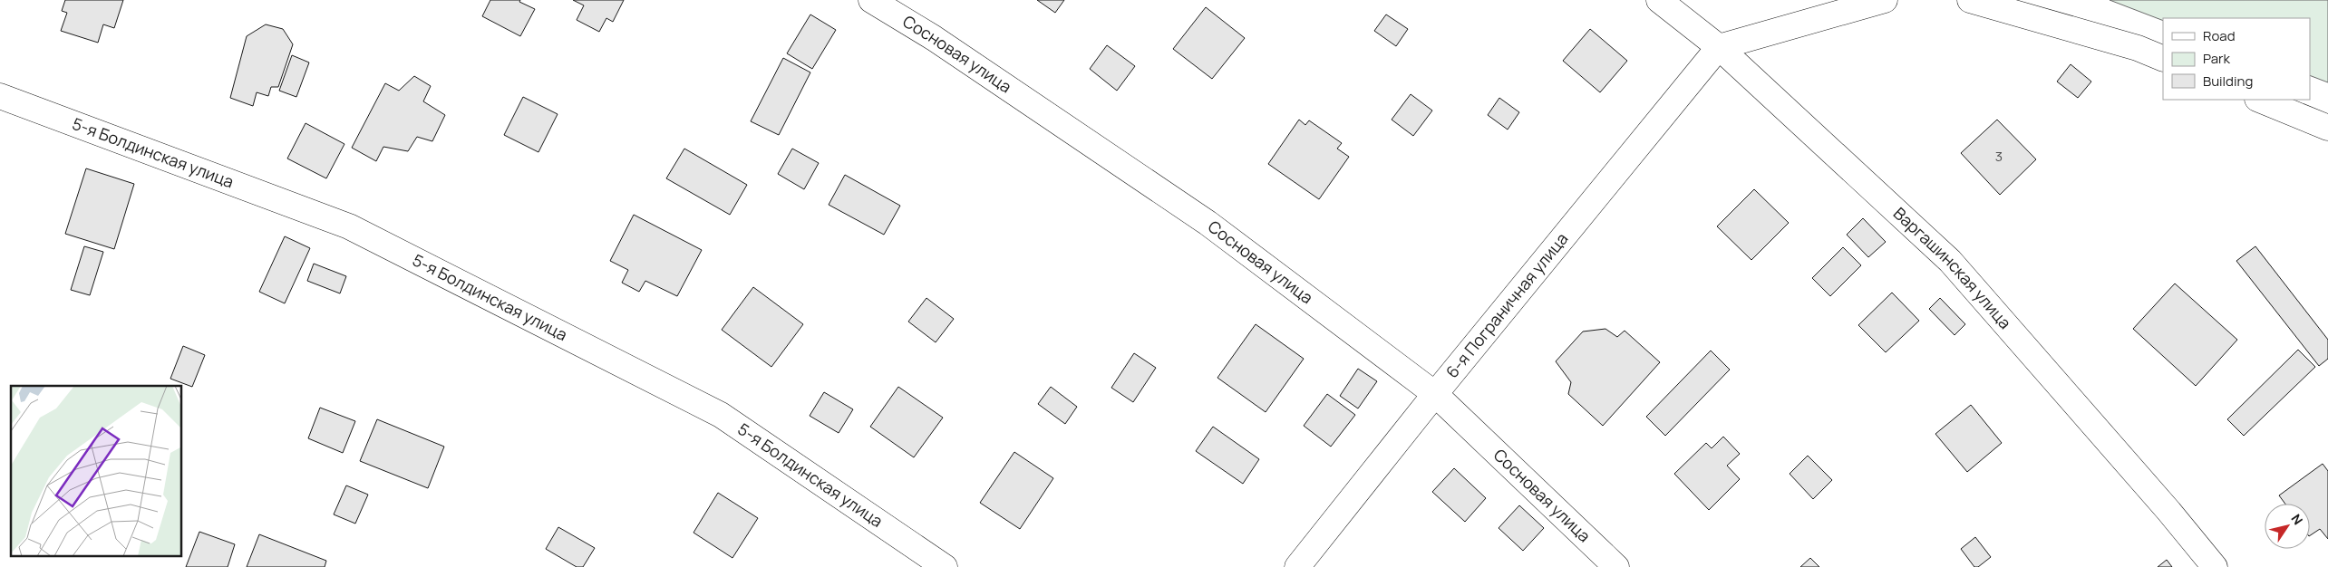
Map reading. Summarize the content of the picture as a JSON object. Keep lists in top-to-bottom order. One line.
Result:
{"streets":{"street":["Сосновая улица","5-я Болдинская улица","Варгашинская улица","6-я Пограничная улица"]},"crossings":[["Сосновая улица","6-я Пограничная улица"],["Варгашинская улица","6-я Пограничная улица"]],"house_numbers":["3"],"legend":["Road","Park","Building"],"north":"top right"}
